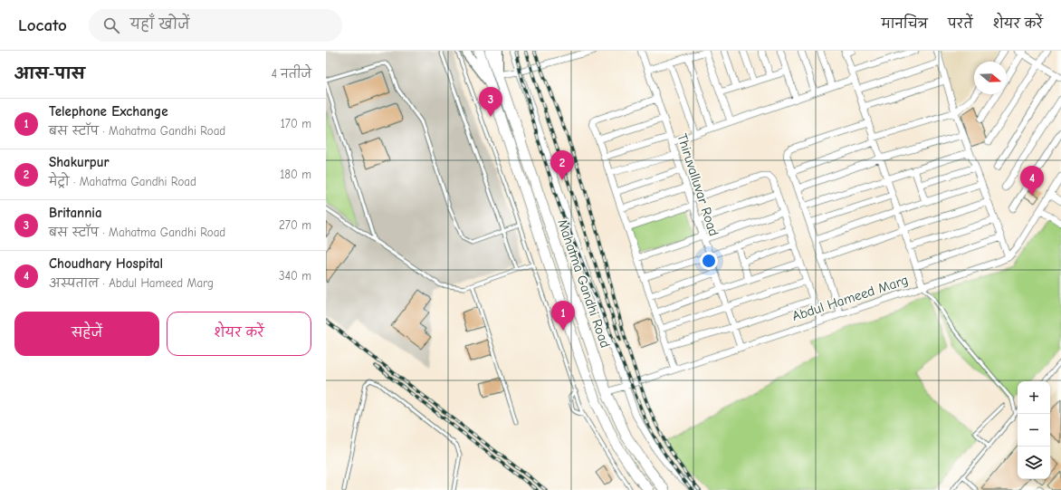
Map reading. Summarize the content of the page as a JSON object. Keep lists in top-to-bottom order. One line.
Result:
{"streets":{"main road":["Mahatma Gandhi Road"],"street":["Thiruvalluvar Road","Abdul Hameed Marg"]},"crossings":[["Thiruvalluvar Road","Abdul Hameed Marg"],["Mahatma Gandhi Road","Abdul Hameed Marg"]],"north":"right","page":{"header":"Locato","search":"यहाँ खोजें","nav":["मानचित्र","परतें","शेयर करें"],"heading":["आस-पास","4 नतीजे"],"pins":["3","2","4","1"],"list":[{"mark":"1","name":"Telephone Exchange","note":"बस स्टॉप · Mahatma Gandhi Road","value":"170 m"},{"mark":"2","name":"Shakurpur","note":"मेट्रो · Mahatma Gandhi Road","value":"180 m"},{"mark":"3","name":"Britannia","note":"बस स्टॉप · Mahatma Gandhi Road","value":"270 m"},{"mark":"4","name":"Choudhary Hospital","note":"अस्पताल · Abdul Hameed Marg","value":"340 m"}],"buttons":["सहेजें","शेयर करें"],"map_buttons":["+","−"]}}
